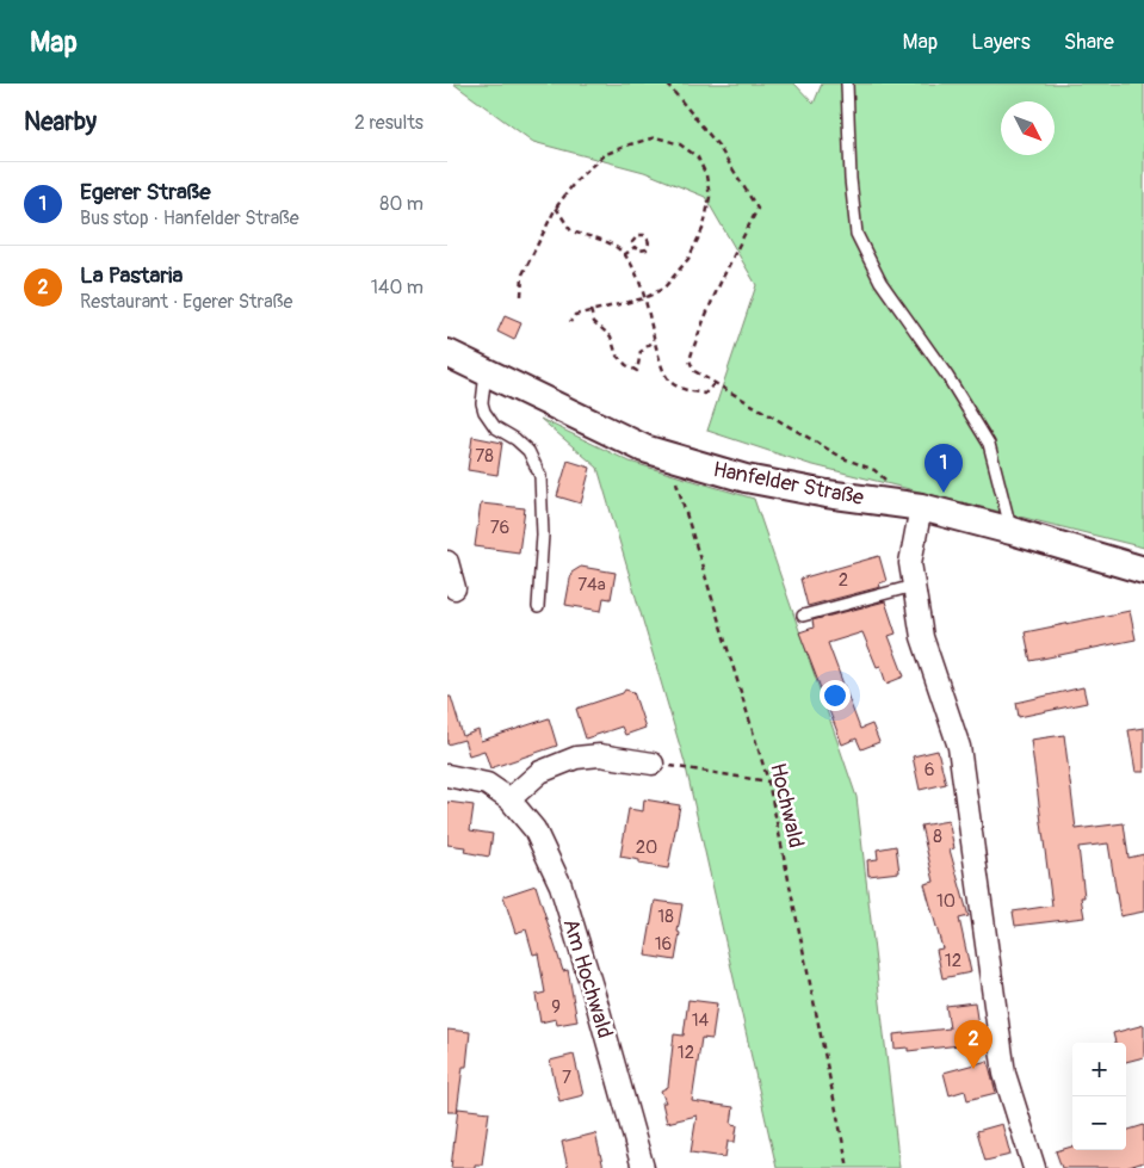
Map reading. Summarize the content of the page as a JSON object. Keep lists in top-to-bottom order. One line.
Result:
{"streets":{"street":["Hanfelder Straße","Am Hochwald"],"path":["Hochwald"]},"crossings":[["Hanfelder Straße","Hochwald"]],"house_numbers":["78","76","2","74a","6","8","20","10","18","16","12","9","14","12","7"],"north":"bottom right","page":{"header":"Map","nav":["Map","Layers","Share"],"heading":["Nearby","2 results"],"list":[{"mark":"1","name":"Egerer Straße","note":"Bus stop · Hanfelder Straße","value":"80 m"},{"mark":"2","name":"La Pastaria","note":"Restaurant · Egerer Straße","value":"140 m"}],"pins":["1","2"],"map_buttons":["+","−"]}}
